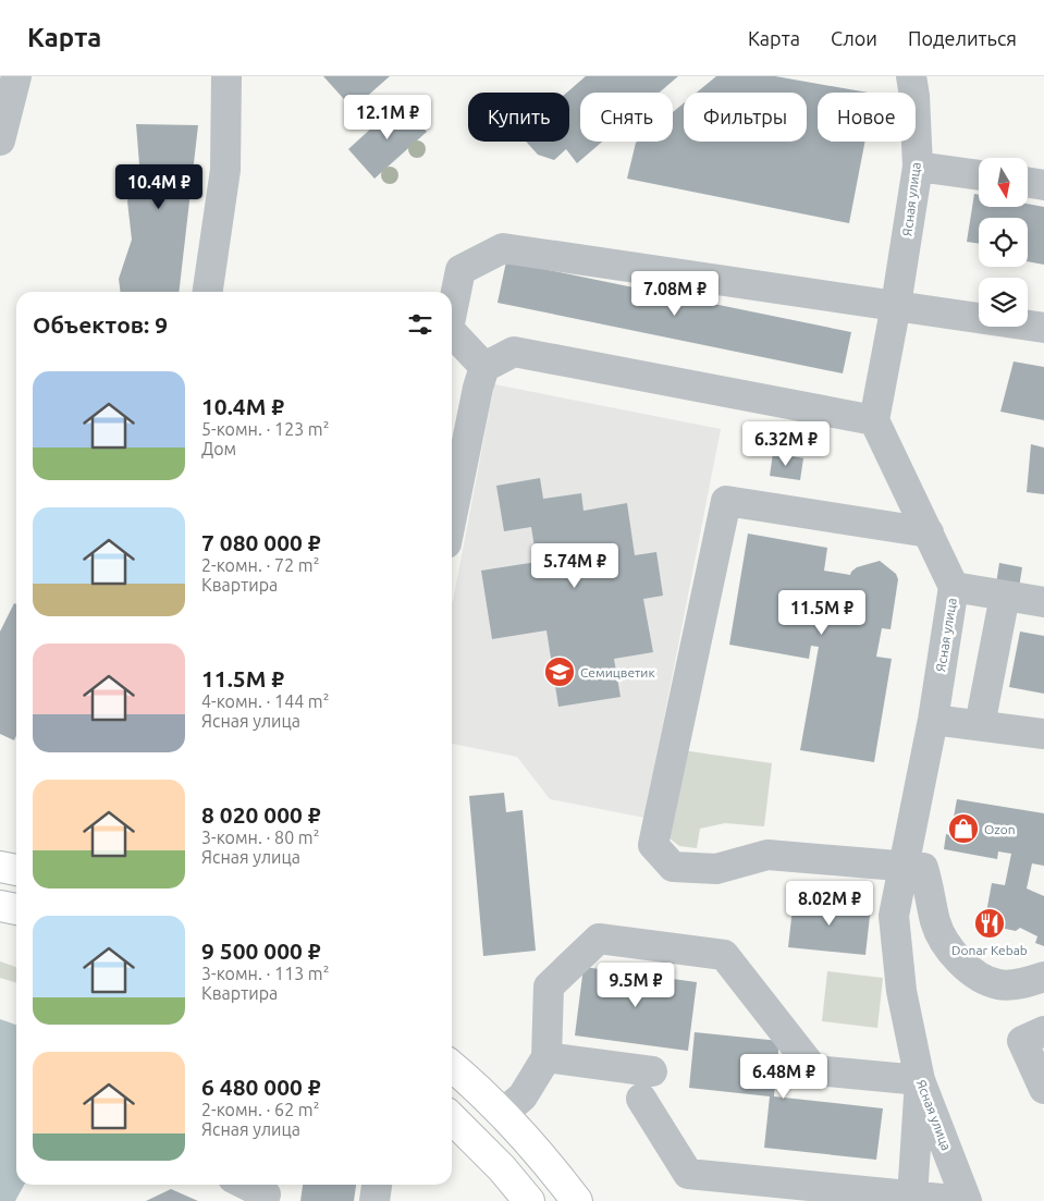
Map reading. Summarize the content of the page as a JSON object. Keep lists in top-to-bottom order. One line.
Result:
{"streets":{"street":["Ясная улица"]},"places":{"school or university":["Семицветик"],"shop":["Ozon"],"restaurant":["Donar Kebab"]},"north":"bottom","page":{"header":"Карта","nav":["Карта","Слои","Поделиться"],"chip":["Купить","Снять","Фильтры","Новое"],"price":["12.1M ₽","10.4M ₽","7.08M ₽","6.32M ₽","5.74M ₽","11.5M ₽","8.02M ₽","9.5M ₽","6.48M ₽"],"heading":"Объектов: 9","list":[{"name":"10.4M ₽","note":"5-комн. · 123 m² · Дом"},{"name":"7 080 000 ₽","note":"2-комн. · 72 m² · Квартира"},{"name":"11.5M ₽","note":"4-комн. · 144 m² · Ясная улица"},{"name":"8 020 000 ₽","note":"3-комн. · 80 m² · Ясная улица"},{"name":"9 500 000 ₽","note":"3-комн. · 113 m² · Квартира"},{"name":"6 480 000 ₽","note":"2-комн. · 62 m² · Ясная улица"}]}}
